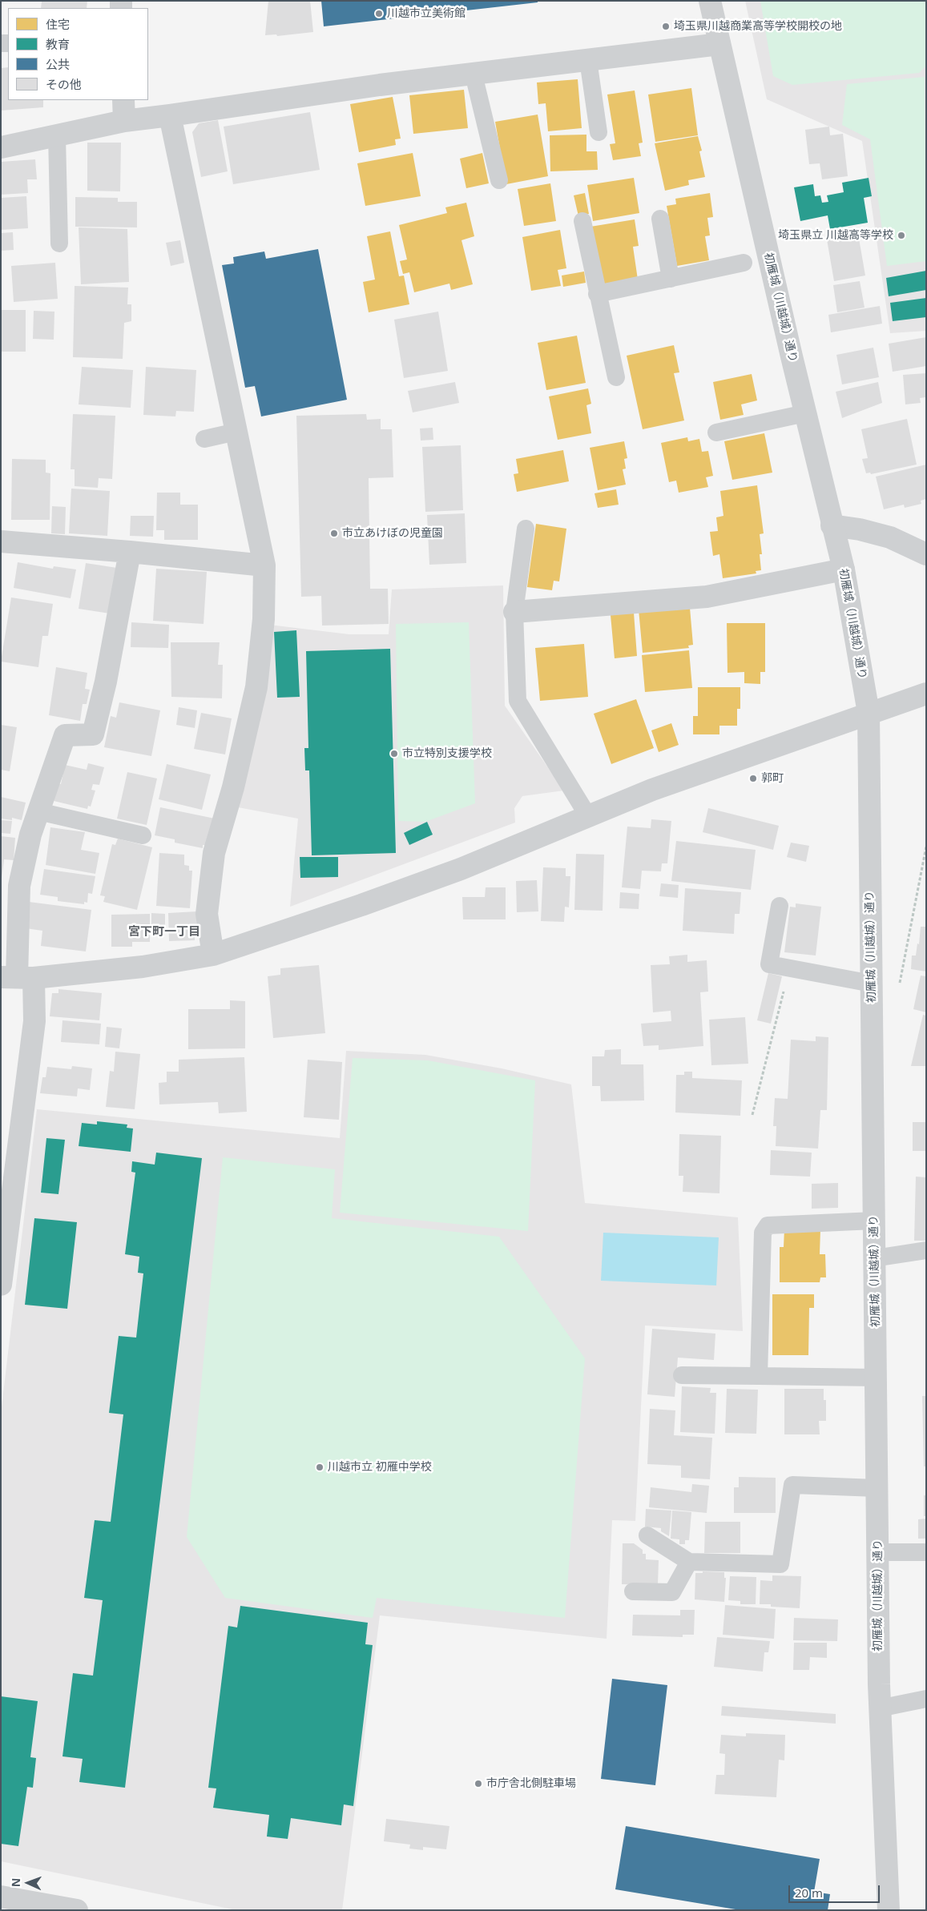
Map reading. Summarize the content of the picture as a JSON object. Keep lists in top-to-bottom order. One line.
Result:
{"streets":{"street":["初雁城（川越城）通り"]},"districts":["宮下町一丁目"],"places":["川越市立美術館","埼玉県川越商業高等学校開校の地","埼玉県立 川越高等学校","市立あけぼの児童園","市立特別支援学校","郭町","川越市立 初雁中学校","市庁舎北側駐車場"],"legend":["住宅","教育","公共","その他"],"scale_bar":"20 m","north":"left"}
